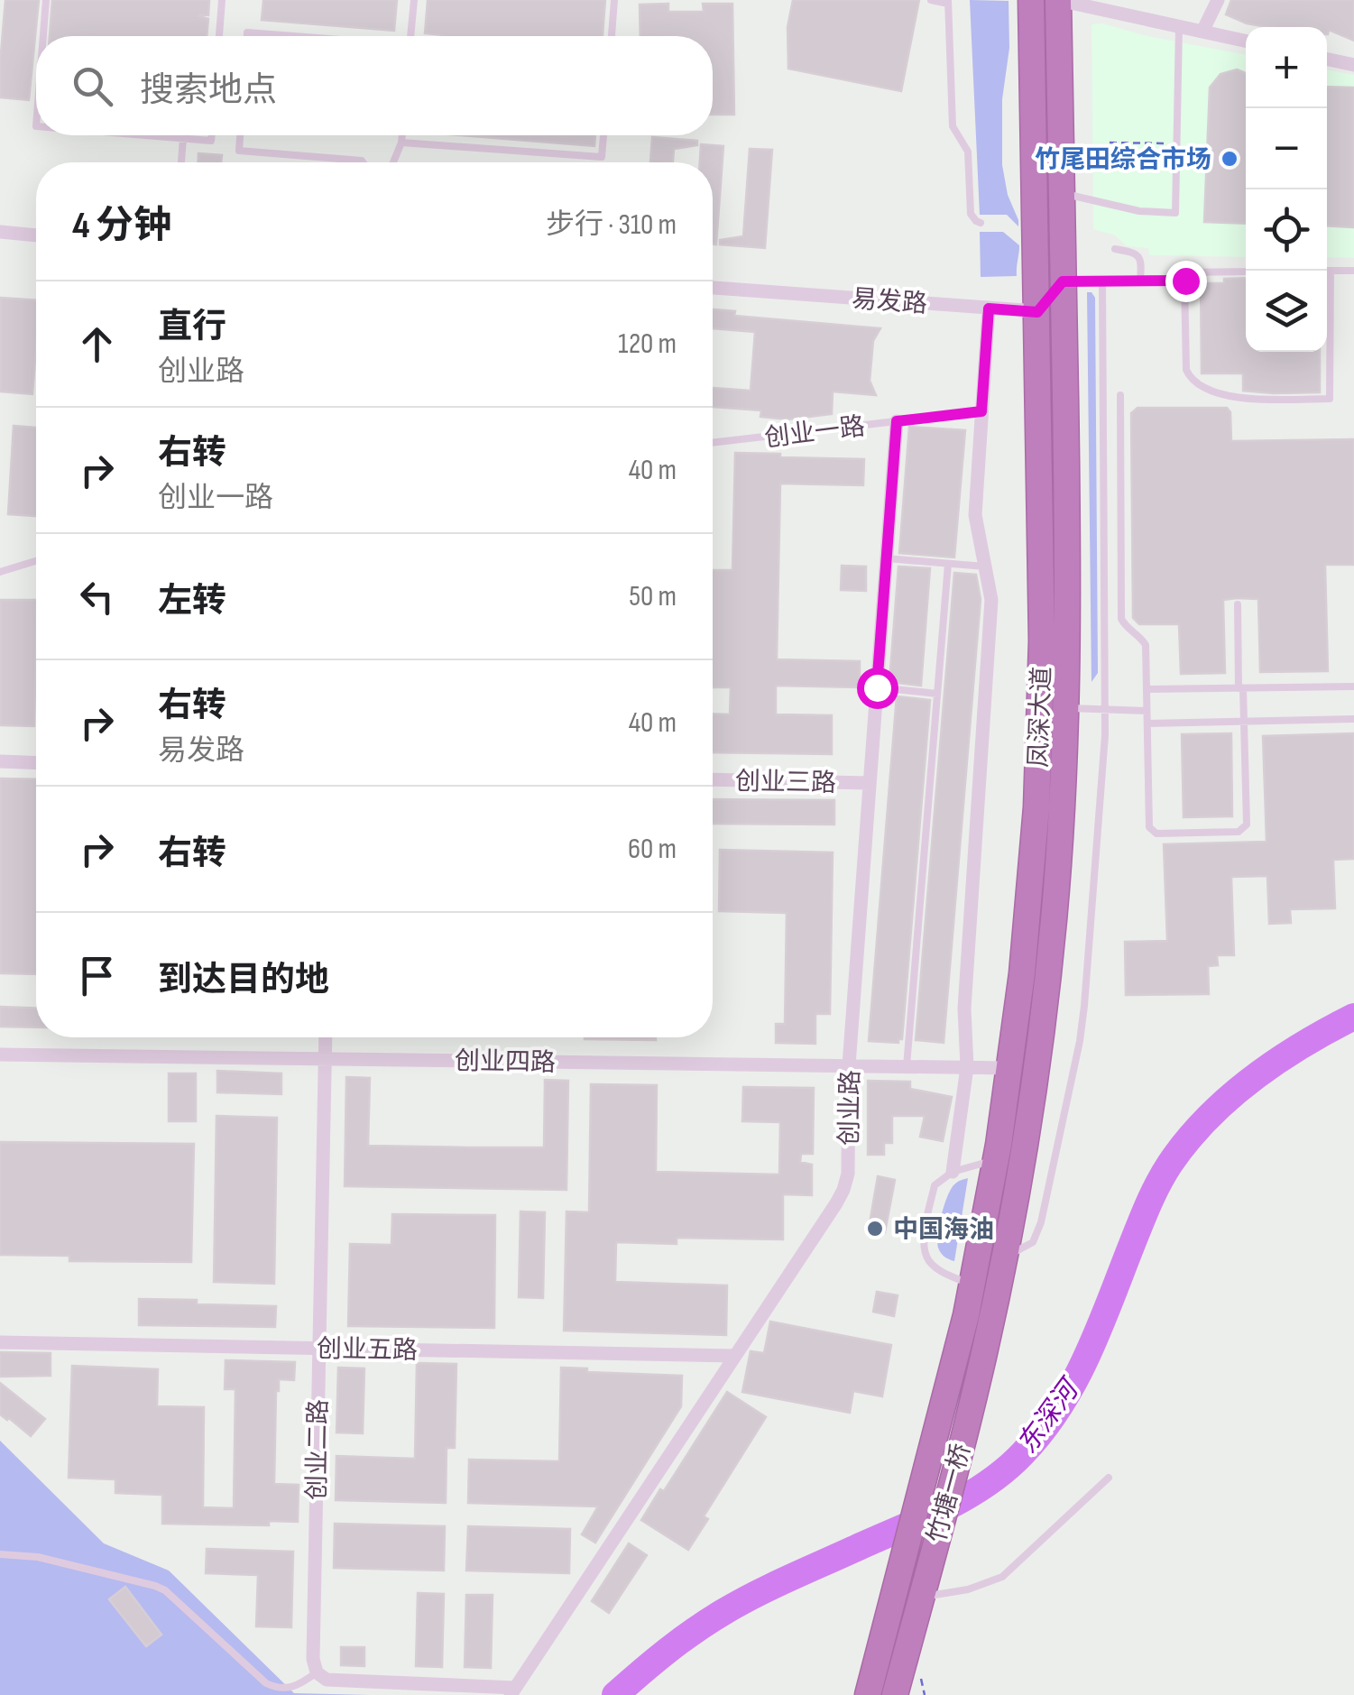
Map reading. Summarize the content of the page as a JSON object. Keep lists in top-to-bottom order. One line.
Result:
{"streets":{"highway":["凤深大道","竹塘一桥"],"street":["易发路","创业三路","创业四路","创业路","创业五路","创业二路"],"lane":["创业一路"]},"crossings":[["易发路","凤深大道"],["创业一路","创业路"],["凤深大道","创业四路"],["凤深大道","竹塘一桥"],["创业三路","创业路"],["创业四路","创业路"],["创业四路","创业二路"],["创业路","创业五路"],["创业五路","创业二路"]],"water":["东深河"],"places":["竹尾田综合市场","中国海油"],"page":{"map_buttons":["+","−"],"search":"搜索地点","heading":["4 分钟","步行 · 310 m"],"list":[["直行","创业路","120 m"],["右转","创业一路","40 m"],["左转","50 m"],["右转","易发路","40 m"],["右转","60 m"],"到达目的地"]}}
